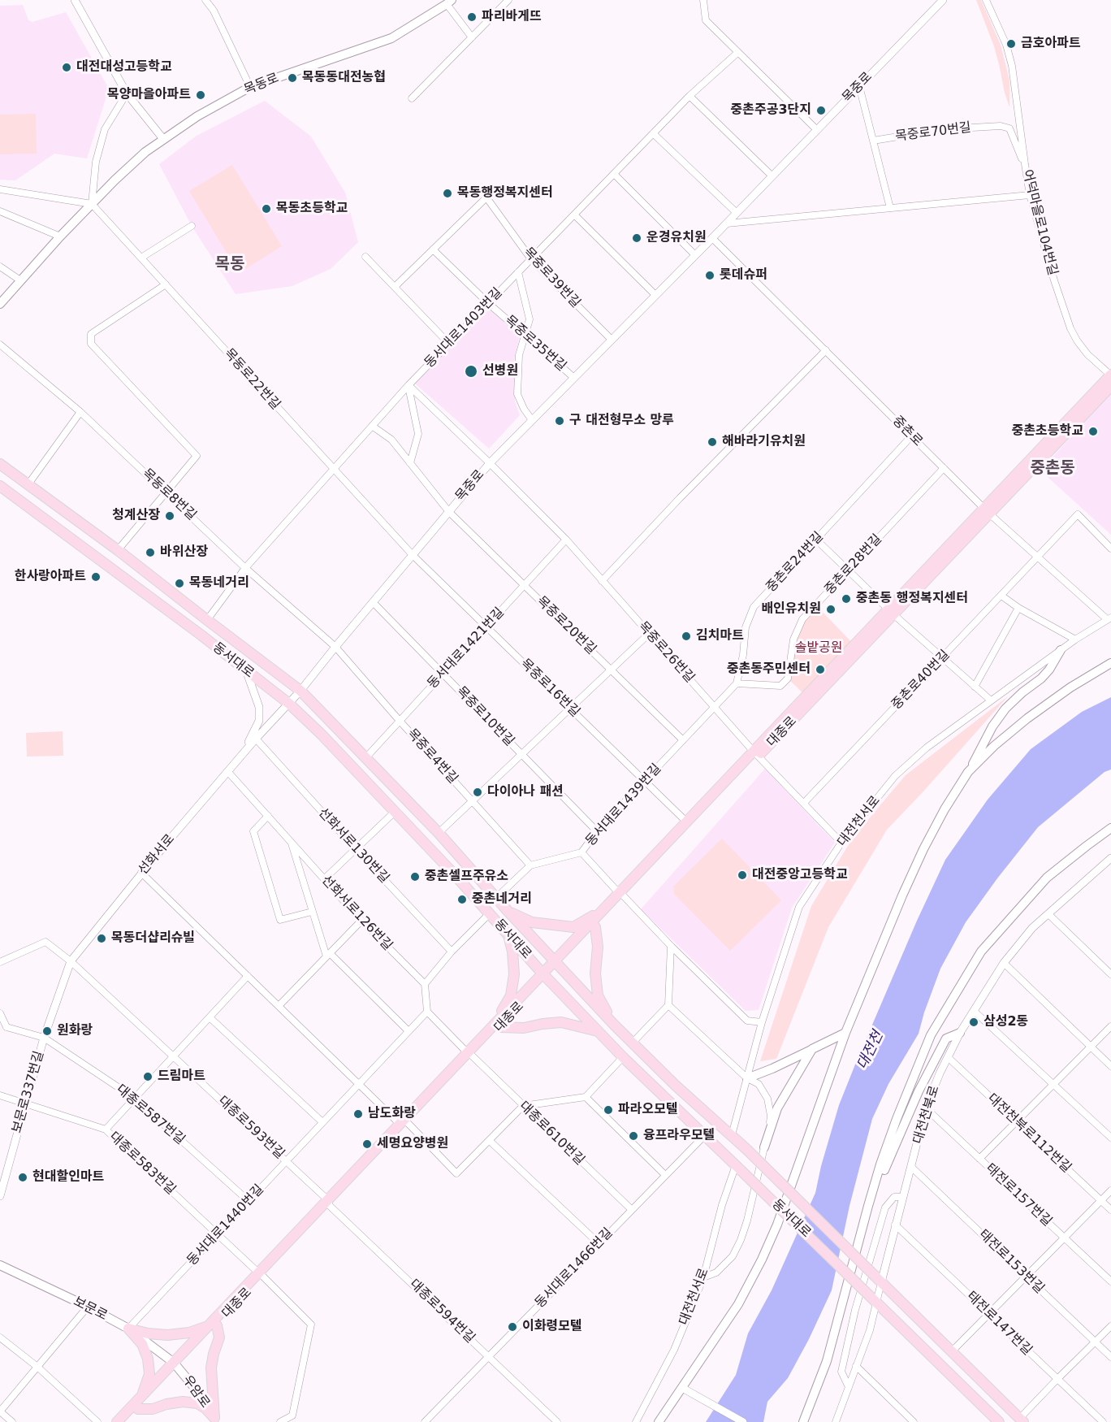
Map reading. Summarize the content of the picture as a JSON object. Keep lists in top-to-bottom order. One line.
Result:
{"streets":{"main road":["목동로","동서대로","대종로","보문로","우암로"],"street":["목중로","목중로70번길","어덕마을로104번길","목중로39번길","동서대로1403번길","목중로35번길","목동로22번길","중촌로","목동로8번길","중촌로24번길","중촌로28번길","목중로20번길","동서대로1421번길","목중로26번길","중촌로40번길","목중로16번길","목중로10번길","목중로4번길","동서대로1439번길","대전천서로","선화서로130번길","선화서로","선화서로126번길","보문로337번길","대종로587번길","대전천북로","대종로593번길","대종로610번길","대전천북로112번길","대종로583번길","태전로157번길","동서대로1440번길","태전로153번길","동서대로1466번길","대종로594번길","태전로147번길"]},"crossings":[["목동로","목동로22번길"],["목중로","목중로39번길"],["목중로","목중로35번길"],["목중로","목동로22번길"],["목중로","중촌로"],["목중로","목동로8번길"],["목중로","목중로20번길"],["목중로","목중로26번길"],["목중로","동서대로"],["목중로","목중로16번길"],["목중로","목중로10번길"],["목중로","목중로4번길"],["목중로","선화서로"],["목중로70번길","어덕마을로104번길"],["어덕마을로104번길","대종로"],["목중로39번길","동서대로1403번길"],["목중로39번길","목중로35번길"],["동서대로1403번길","목중로35번길"],["동서대로1403번길","목동로22번길"],["동서대로1403번길","목동로8번길"],["동서대로1403번길","목중로20번길"],["동서대로1403번길","목중로26번길"],["동서대로1403번길","동서대로"],["목동로22번길","목중로16번길"],["중촌로","중촌로24번길"],["중촌로","중촌로28번길"],["중촌로","중촌로40번길"],["중촌로","대종로"],["중촌로","대전천서로"],["목동로8번길","목중로4번길"],["중촌로24번길","중촌로28번길"],["목중로20번길","동서대로1421번길"],["목중로20번길","동서대로1439번길"],["동서대로1421번길","목중로26번길"],["동서대로1421번길","동서대로"],["동서대로1421번길","목중로16번길"],["동서대로1421번길","목중로10번길"],["동서대로1421번길","목중로4번길"],["목중로26번길","중촌로40번길"],["목중로26번길","대종로"],["목중로26번길","동서대로1439번길"],["목중로26번길","대전천서로"],["동서대로","대종로"],["동서대로","대전천서로"],["동서대로","선화서로"],["동서대로","대전천북로"],["동서대로","동서대로1466번길"],["목중로16번길","대종로"],["목중로16번길","동서대로1439번길"],["목중로10번길","동서대로1439번길"],["대종로","대종로593번길"],["대종로","대종로610번길"],["대종로","대종로583번길"],["대종로","보문로"],["대종로","대종로594번길"],["대종로","우암로"],["목중로4번길","동서대로1439번길"],["선화서로130번길","선화서로"],["선화서로","선화서로126번길"],["선화서로","보문로337번길"],["선화서로","대종로593번길"],["보문로337번길","대종로587번길"],["보문로337번길","대종로593번길"],["보문로337번길","대종로583번길"],["대종로587번길","동서대로1440번길"],["대전천북로","대전천북로112번길"],["대전천북로","태전로157번길"],["대전천북로","태전로153번길"],["대전천북로","태전로147번길"],["대종로593번길","동서대로1440번길"],["대종로593번길","대종로594번길"],["대종로610번길","동서대로1440번길"],["대종로610번길","동서대로1466번길"],["대종로583번길","동서대로1440번길"],["동서대로1440번길","보문로"],["동서대로1466번길","대종로594번길"],["보문로","우암로"]],"districts":["목동","중촌동"],"water":["대전천"],"parks":["솔밭공원"],"places":["파리바게뜨","금호아파트","대전대성고등학교","목동동대전농협","목양마을아파트","중촌주공3단지","목동행정복지센터","목동초등학교","운경유치원","롯데슈퍼","선병원","구 대전형무소 망루","중촌초등학교","해바라기유치원","청계산장","바위산장","한사랑아파트","목동네거리","중촌동 행정복지센터","배인유치원","김치마트","중촌동주민센터","다이아나 패션","대전중앙고등학교","중촌셀프주유소","중촌네거리","목동더샵리슈빌","삼성2동","원화랑","드림마트","파라오모텔","남도화랑","융프라우모텔","세명요양병원","현대할인마트","이화령모텔"]}
